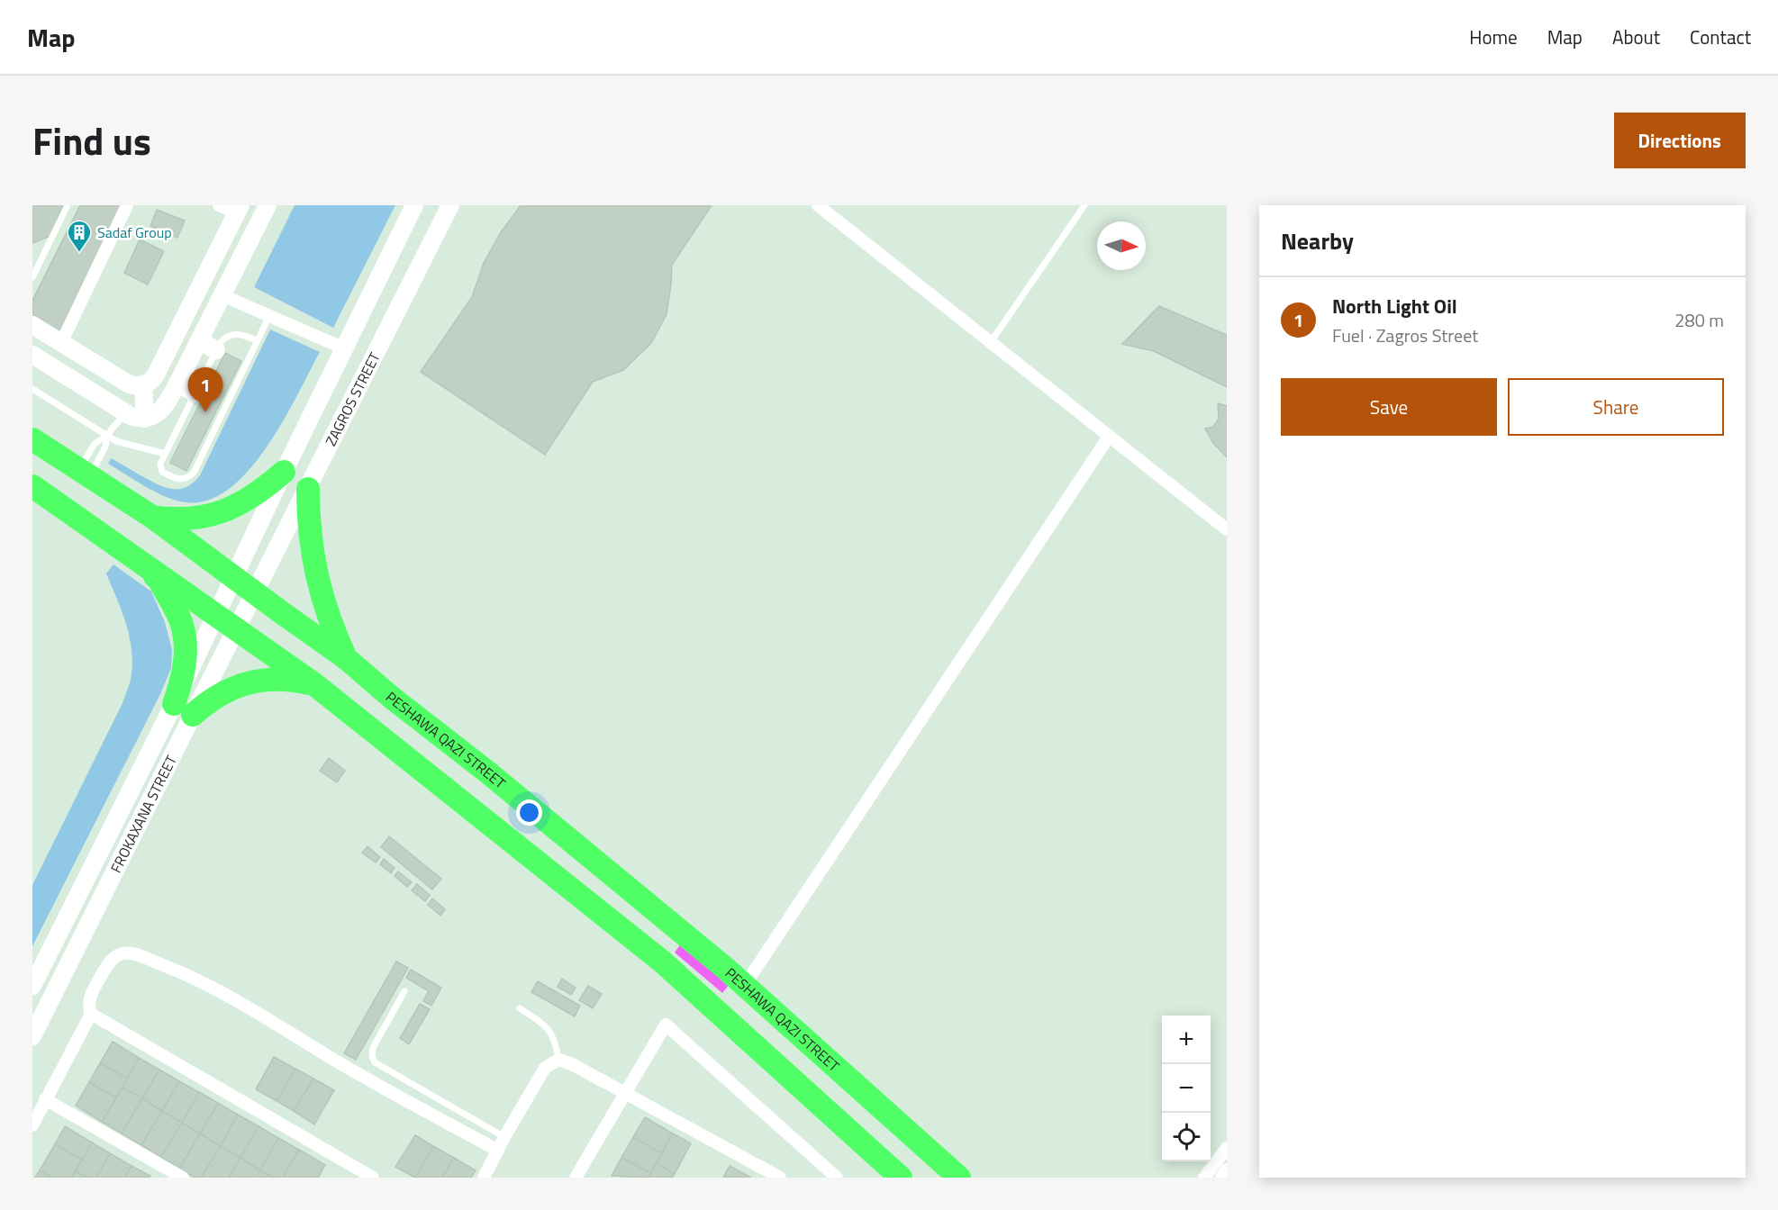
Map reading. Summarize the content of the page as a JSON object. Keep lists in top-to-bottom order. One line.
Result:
{"streets":{"highway":["PESHAWA QAZI STREET"],"main road":["ZAGROS STREET","FROKAXANA STREET"]},"crossings":[["ZAGROS STREET","PESHAWA QAZI STREET"],["ZAGROS STREET","FROKAXANA STREET"],["PESHAWA QAZI STREET","FROKAXANA STREET"]],"places":{"building":["Sadaf Group"]},"north":"right","page":{"header":"Map","nav":["Home","Map","About","Contact"],"title":"Find us","buttons":["Directions",["Save","Share"]],"heading":"Nearby","list":[{"mark":"1","name":"North Light Oil","note":"Fuel · Zagros Street","value":"280 m"}],"pins":"1","map_buttons":["+","−"]}}
